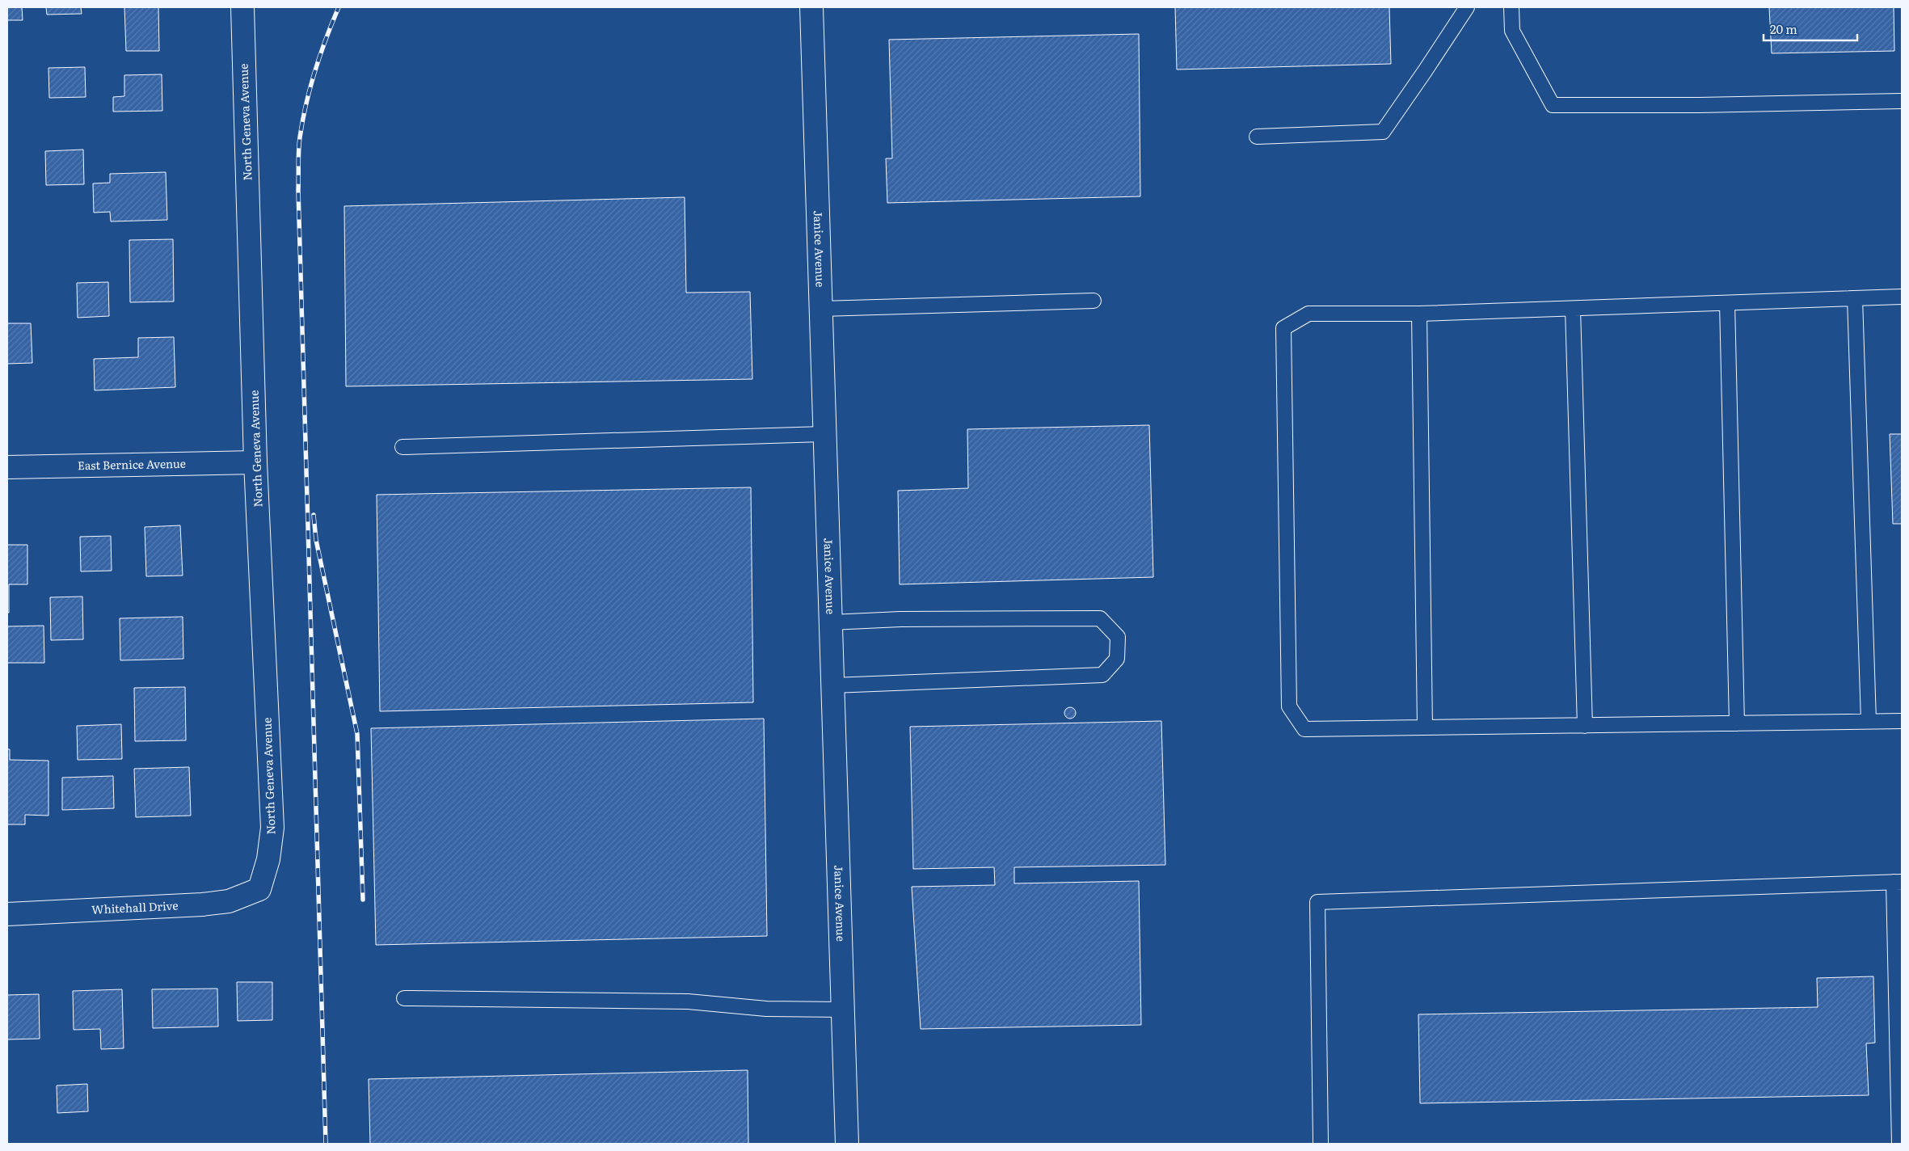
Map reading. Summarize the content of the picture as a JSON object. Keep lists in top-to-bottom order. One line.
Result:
{"streets":{"street":["North Geneva Avenue","Janice Avenue","East Bernice Avenue","Whitehall Drive"]},"crossings":[["North Geneva Avenue","East Bernice Avenue"],["North Geneva Avenue","Whitehall Drive"]],"scale_bar":"20 m"}
